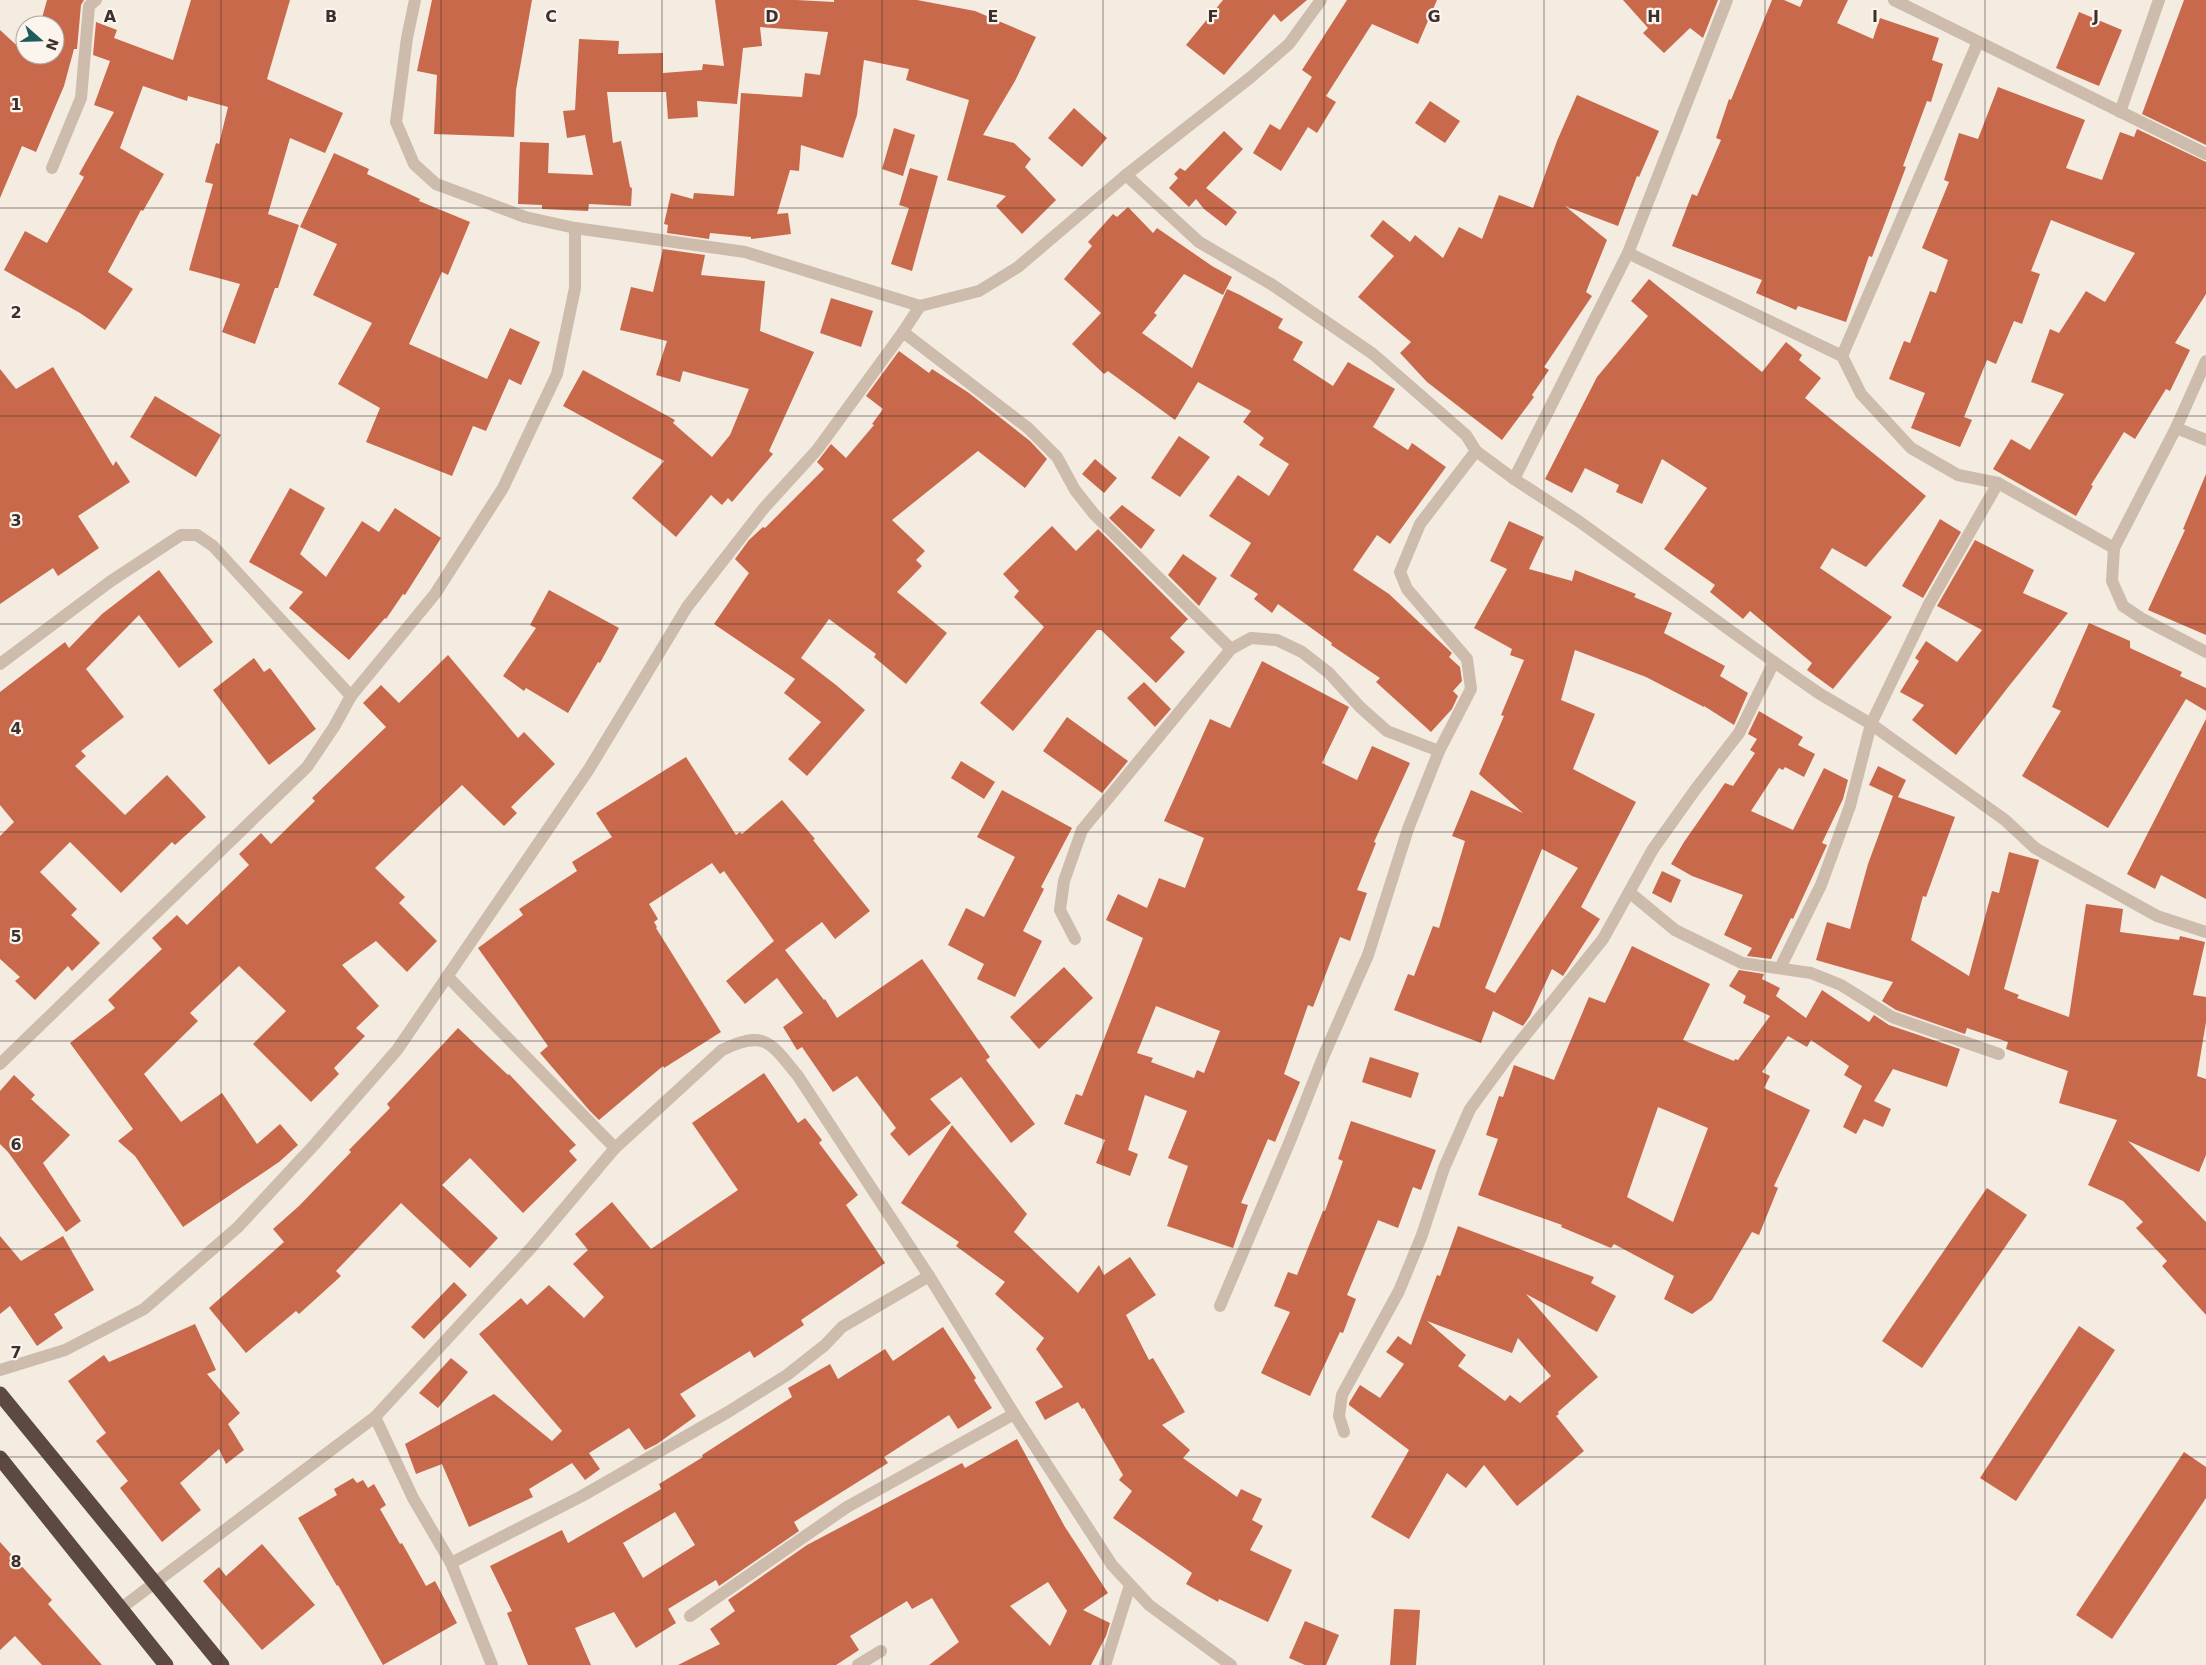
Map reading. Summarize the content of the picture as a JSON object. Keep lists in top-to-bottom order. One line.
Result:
{"north":"right","grid":{"columns":["A","B","C","D","E","F","G","H","I","J"],"rows":["1","2","3","4","5","6","7","8"]}}
